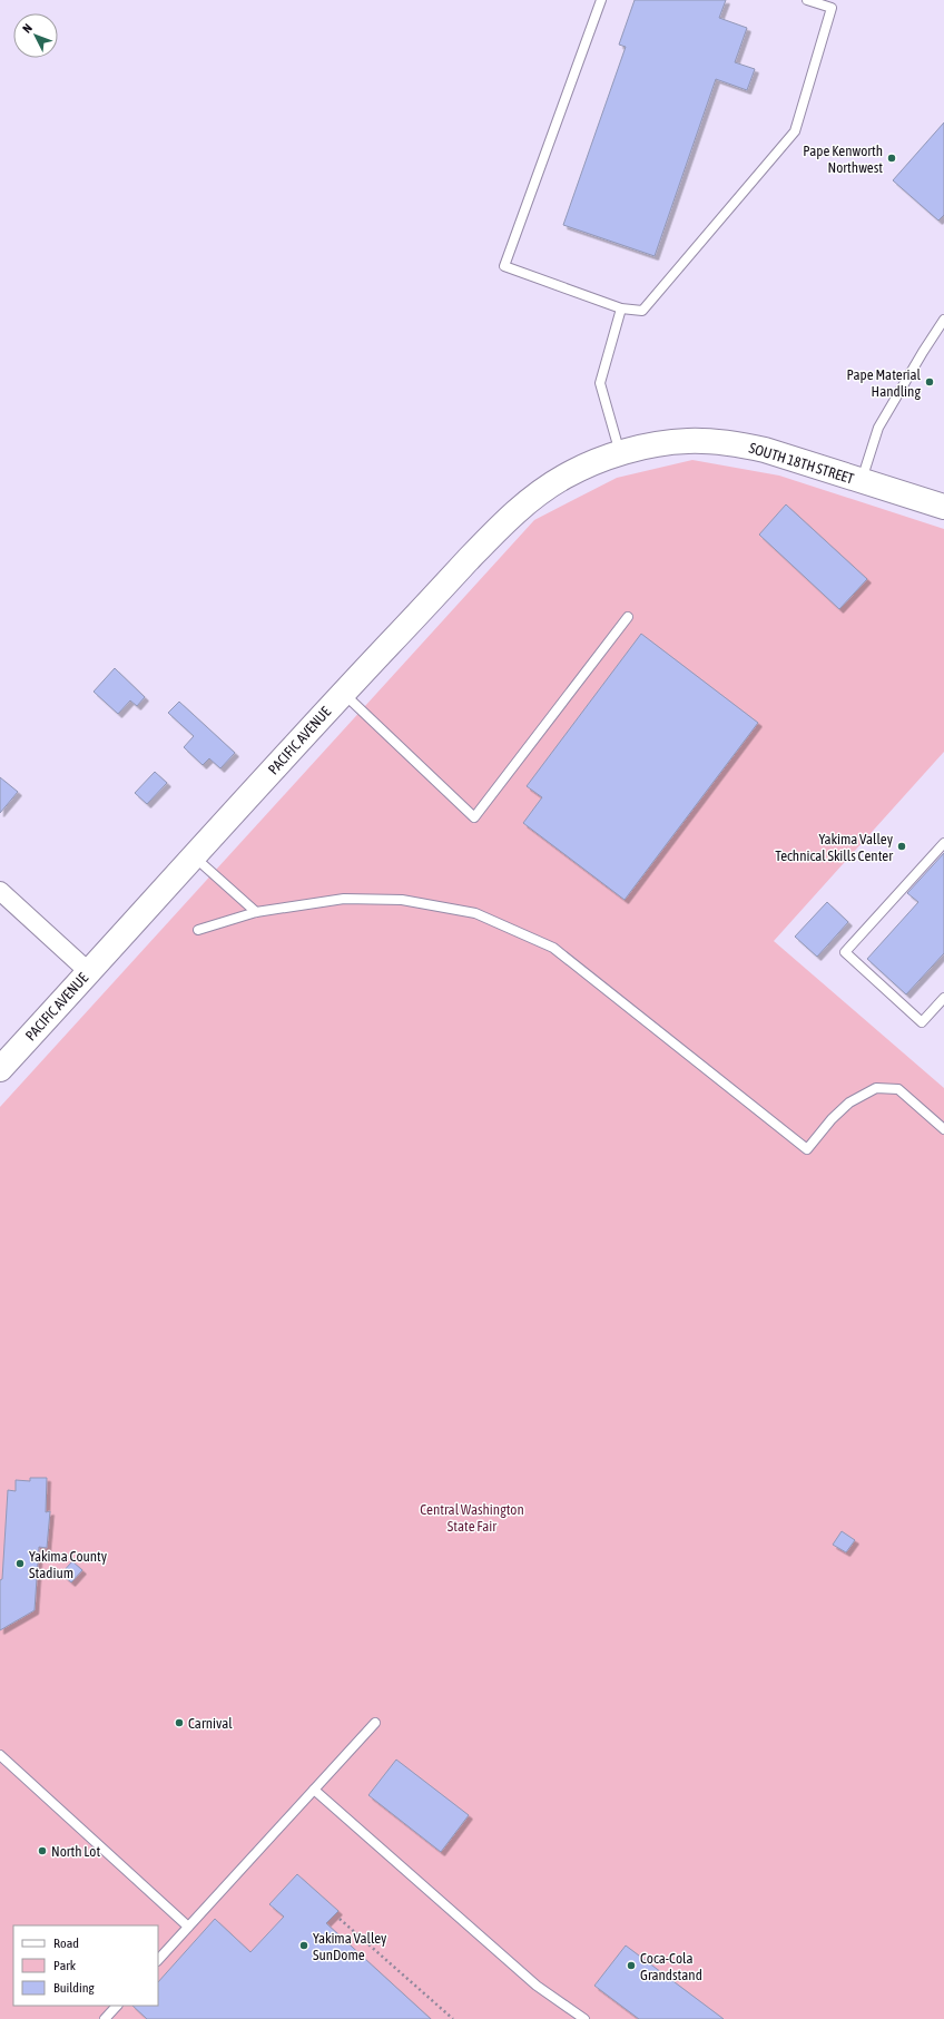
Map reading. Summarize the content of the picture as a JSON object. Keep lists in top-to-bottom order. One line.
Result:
{"streets":{"street":["SOUTH 18TH STREET","PACIFIC AVENUE"]},"crossings":[["SOUTH 18TH STREET","PACIFIC AVENUE"]],"parks":["Central Washington State Fair"],"places":["Pape Kenworth Northwest","Pape Material Handling","Yakima Valley Technical Skills Center","Yakima County Stadium","Carnival","North Lot","Yakima Valley SunDome","Coca-Cola Grandstand"],"legend":["Road","Park","Building"],"north":"top left"}
